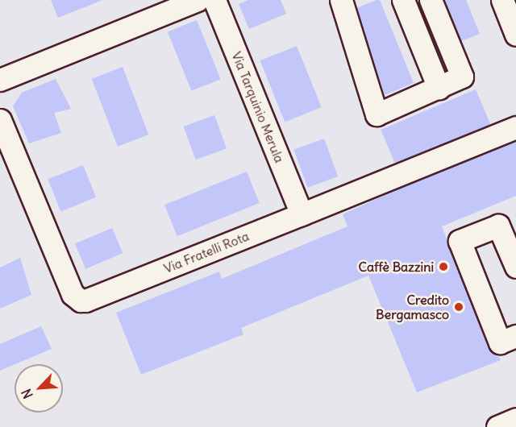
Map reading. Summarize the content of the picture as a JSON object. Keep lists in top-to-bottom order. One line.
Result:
{"streets":{"street":["Via Tarquinio Merula","Via Fratelli Rota"]},"crossings":[["Via Tarquinio Merula","Via Fratelli Rota"]],"places":["Caffè Bazzini","Credito Bergamasco"],"north":"bottom left"}
